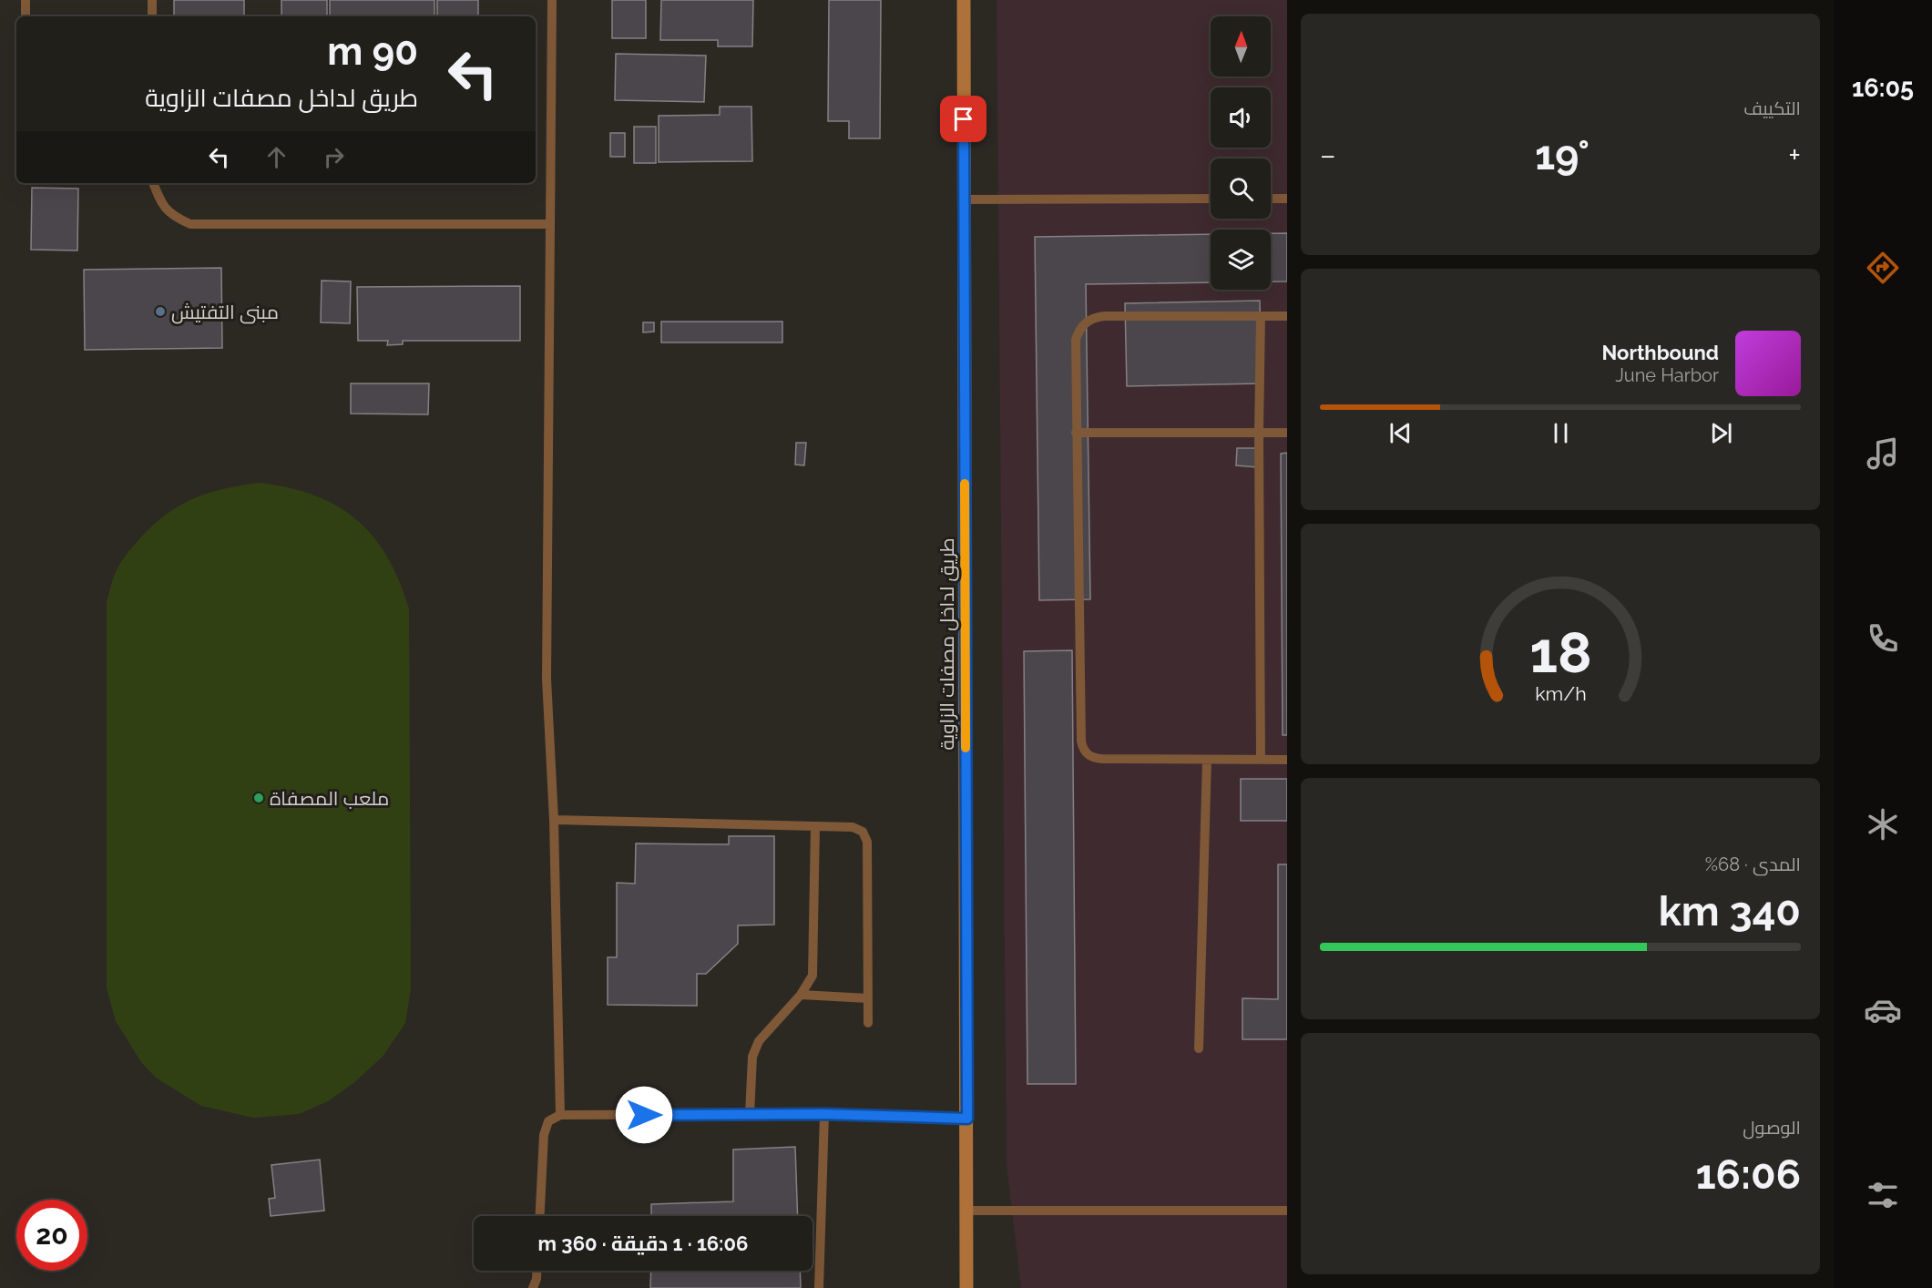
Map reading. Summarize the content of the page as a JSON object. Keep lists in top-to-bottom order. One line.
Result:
{"streets":{"street":["طريق لداخل مصفات الزاوية"]},"places":["مبنى التفتيش","ملعب المصفاة"],"north":"top","page":{"tabs":"16:05","tile":["التكييف",["المدى · 68%","340 km"],["الوصول","16:06"]],"turn":["90 m","طريق لداخل مصفات الزاوية"],"heat":["−","19°","+"],"song":["Northbound","June Harbor"],"limit":"20","trip":"16:06 · 1 دقيقة · 360 m","gauge":["18","km/h"]}}
